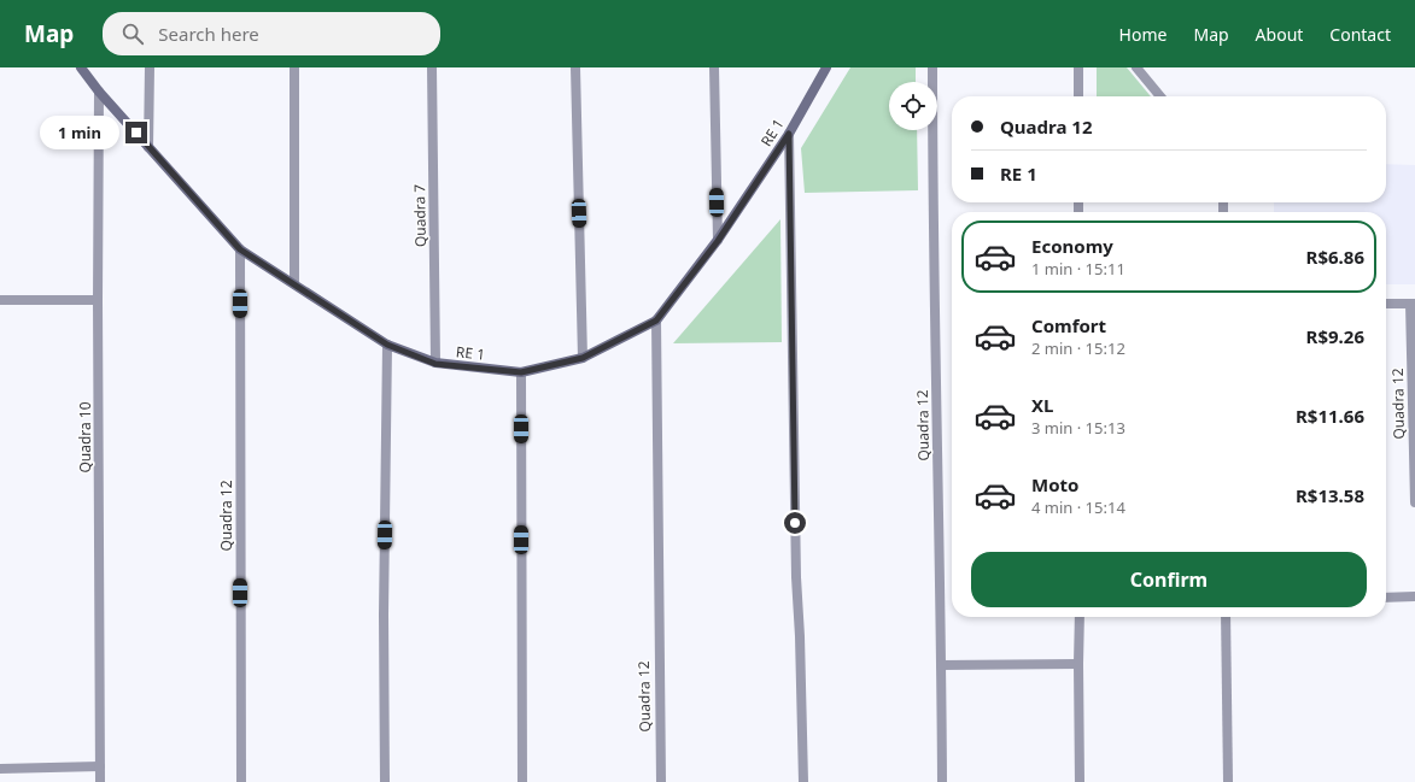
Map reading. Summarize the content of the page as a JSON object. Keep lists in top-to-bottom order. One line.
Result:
{"streets":{"street":["RE 1","Quadra 7","Quadra 12","Quadra 10"]},"crossings":[["RE 1","Quadra 7"],["RE 1","Quadra 12"],["RE 1","Quadra 10"]],"page":{"header":"Map","search":"Search here","nav":["Home","Map","About","Contact"],"banner":["Quadra 12","RE 1"],"bubble":"1 min","list":[{"name":"Economy","note":"1 min · 15:11","value":"R$6.86"},{"name":"Comfort","note":"2 min · 15:12","value":"R$9.26"},{"name":"XL","note":"3 min · 15:13","value":"R$11.66"},{"name":"Moto","note":"4 min · 15:14","value":"R$13.58"}],"buttons":"Confirm"}}
